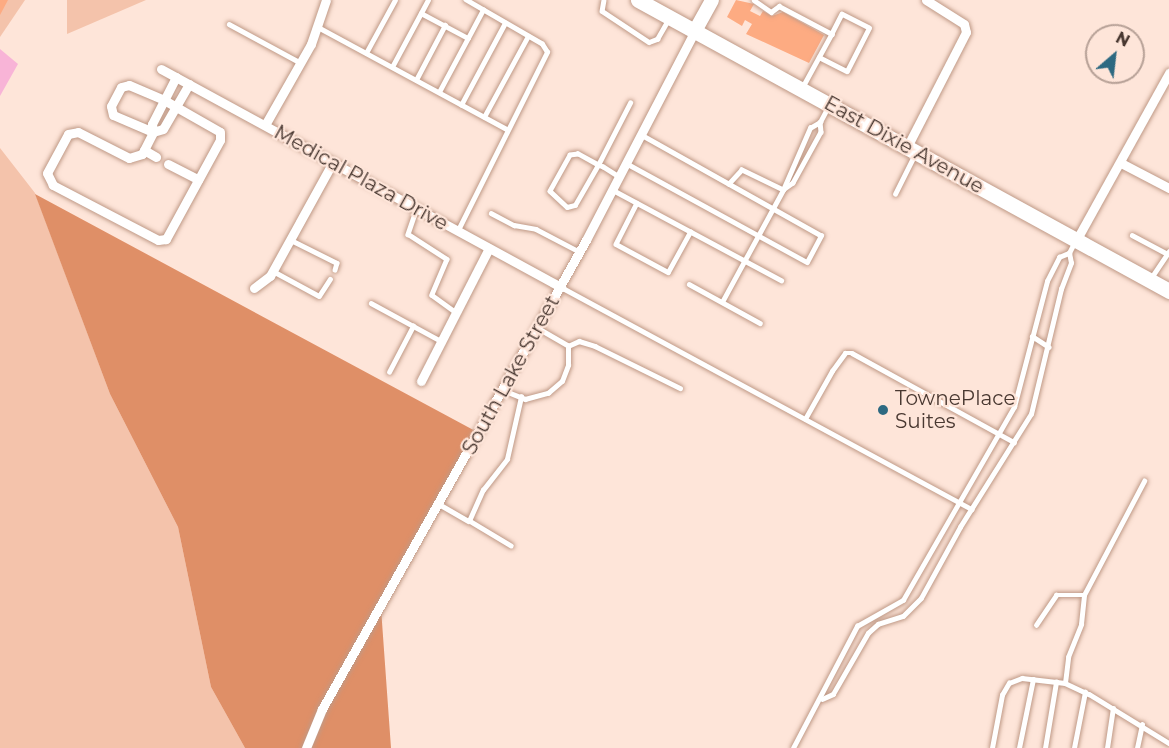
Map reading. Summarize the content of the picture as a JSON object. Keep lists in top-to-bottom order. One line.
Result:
{"streets":{"main road":["East Dixie Avenue"],"street":["Medical Plaza Drive","South Lake Street"]},"crossings":[["East Dixie Avenue","South Lake Street"],["Medical Plaza Drive","South Lake Street"]],"places":["TownePlace Suites"],"north":"top right"}
